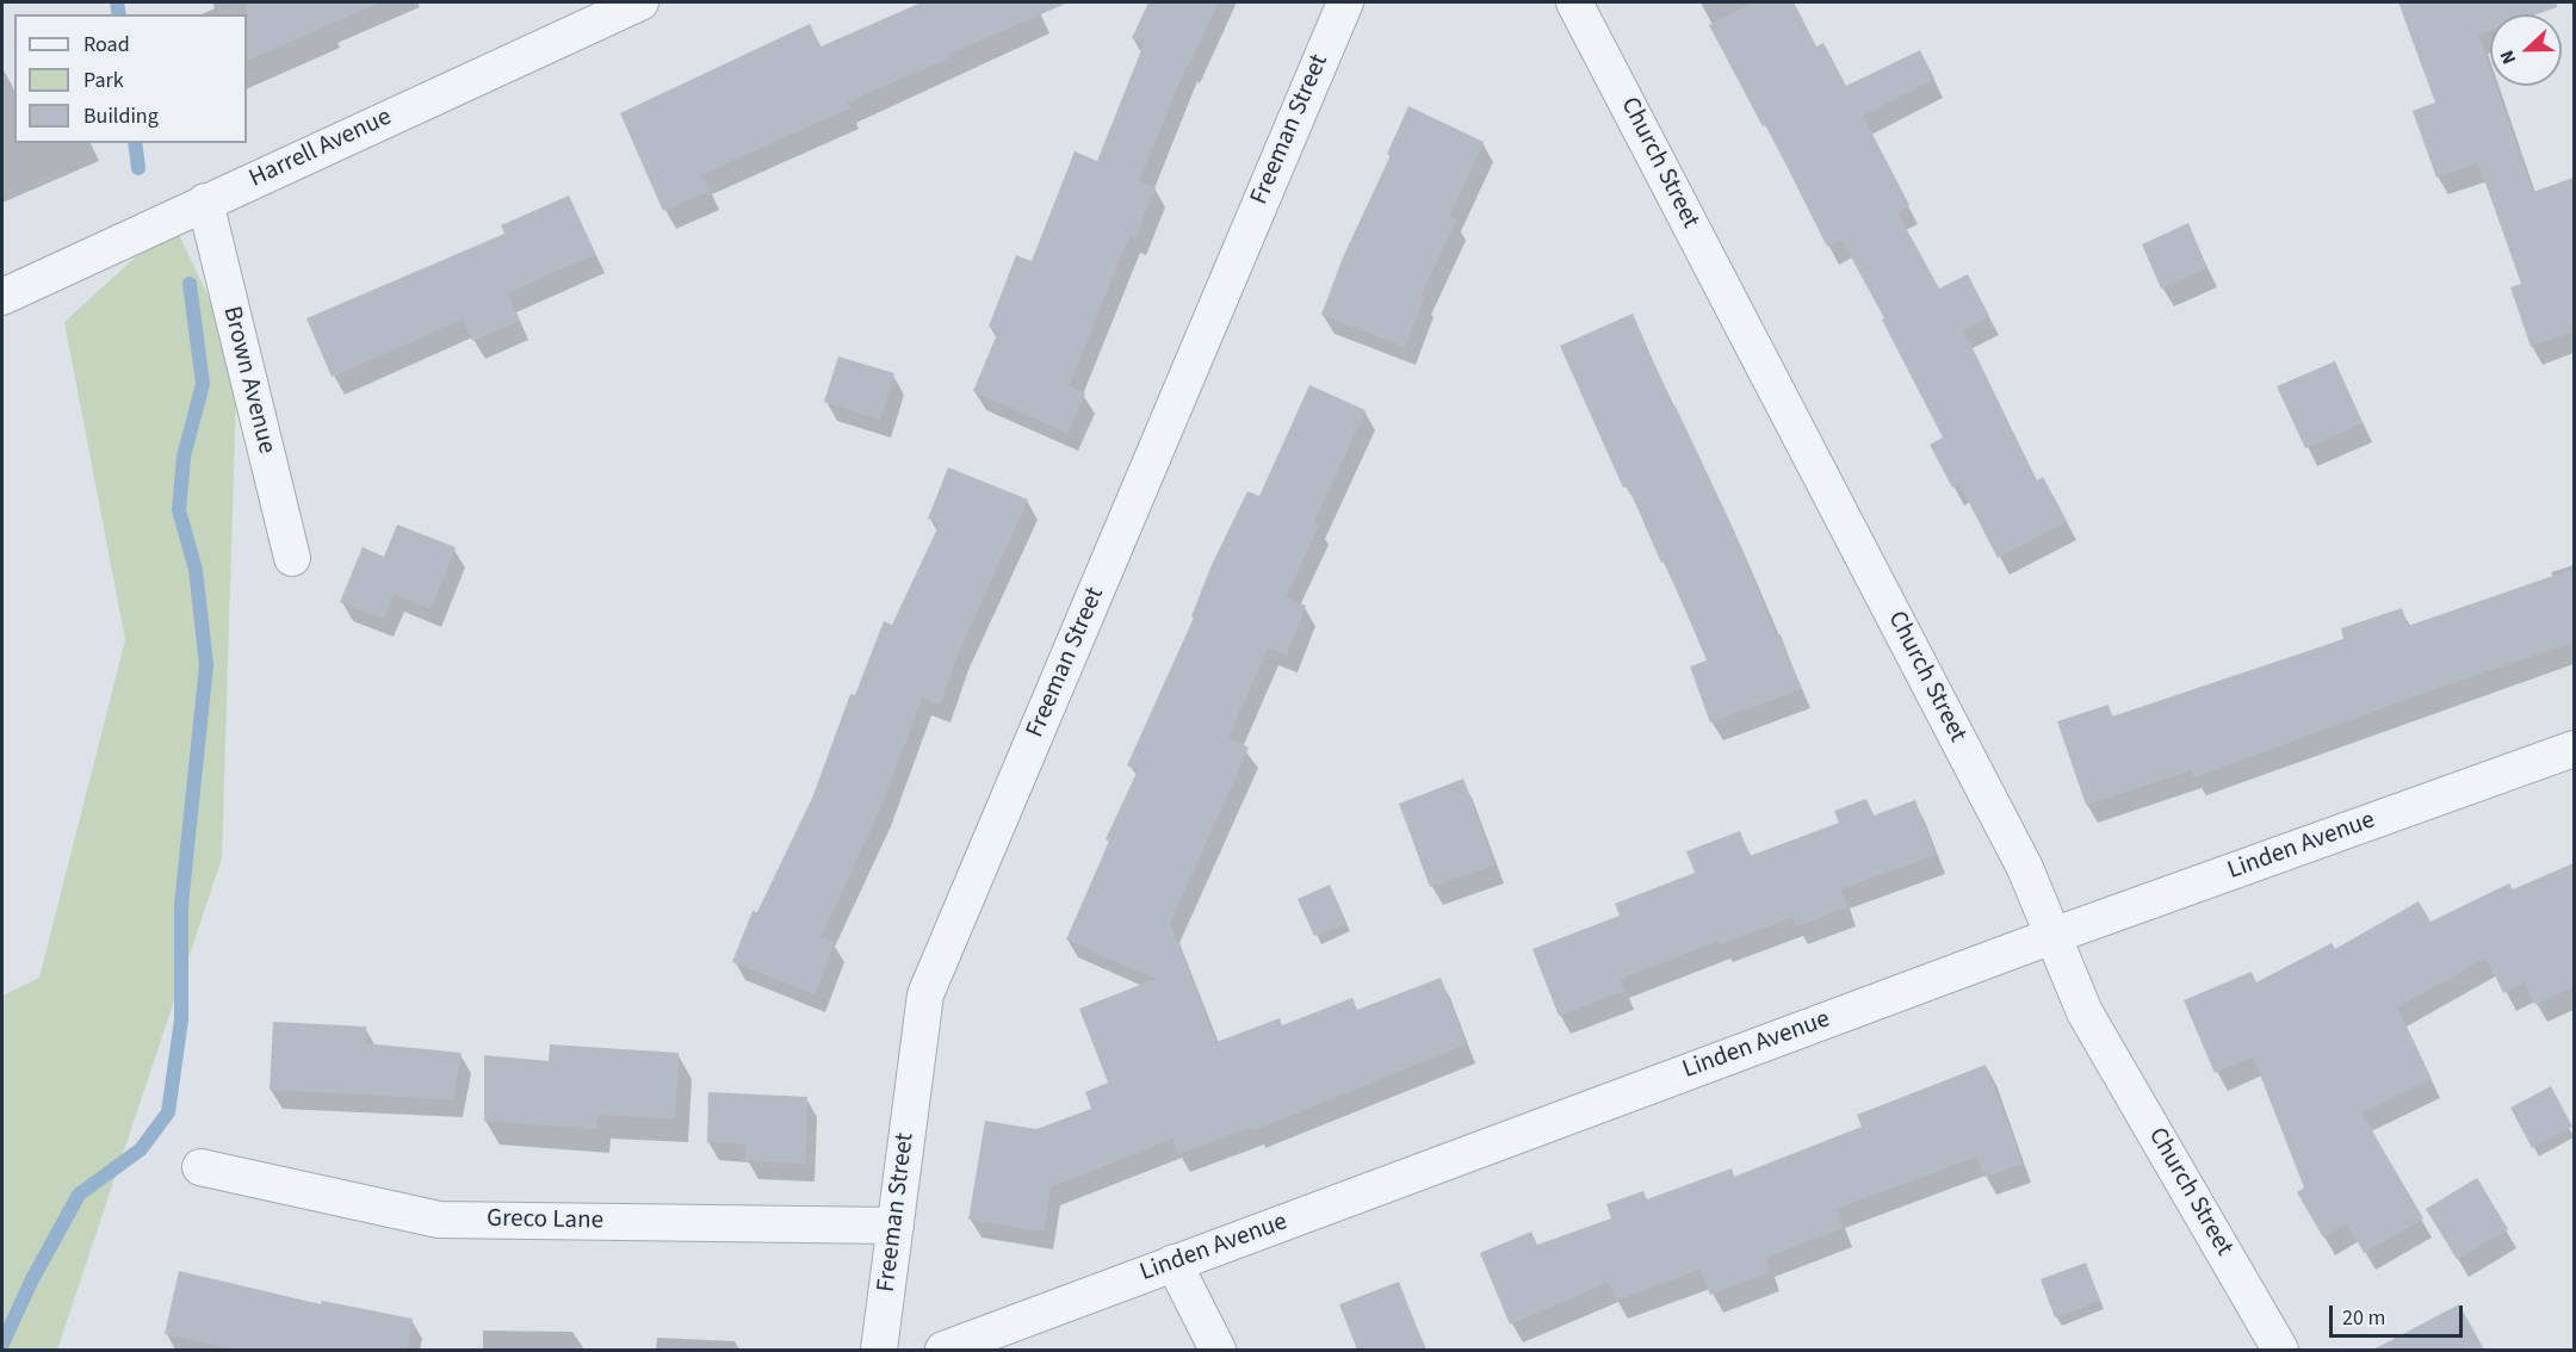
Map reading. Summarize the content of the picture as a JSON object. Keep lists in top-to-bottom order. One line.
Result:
{"streets":{"street":["Freeman Street","Harrell Avenue","Church Street","Brown Avenue","Linden Avenue","Greco Lane"]},"crossings":[["Freeman Street","Greco Lane"],["Harrell Avenue","Brown Avenue"],["Church Street","Linden Avenue"]],"legend":["Road","Park","Building"],"scale_bar":"20 m","north":"left"}
